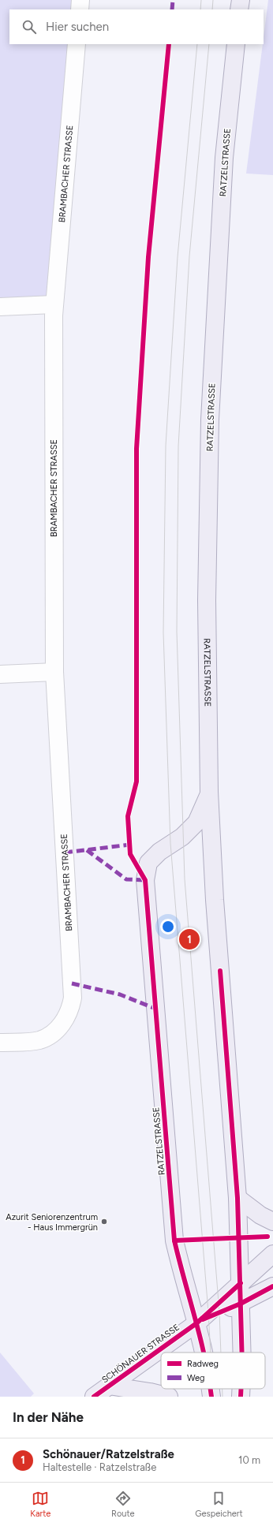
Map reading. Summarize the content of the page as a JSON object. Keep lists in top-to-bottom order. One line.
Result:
{"streets":{"main road":["RATZELSTRASSE","SCHÖNAUER STRASSE"],"street":["BRAMBACHER STRASSE"]},"crossings":[["RATZELSTRASSE","SCHÖNAUER STRASSE"]],"places":["Azurit Seniorenzentrum - Haus Immergrün"],"legend":["Radweg","Weg"],"page":{"search":"Hier suchen","pins":"1","heading":"In der Nähe","list":[{"mark":"1","name":"Schönauer/Ratzelstraße","note":"Haltestelle · Ratzelstraße","value":"10 m"}],"nav":["Karte","Route","Gespeichert"]}}
